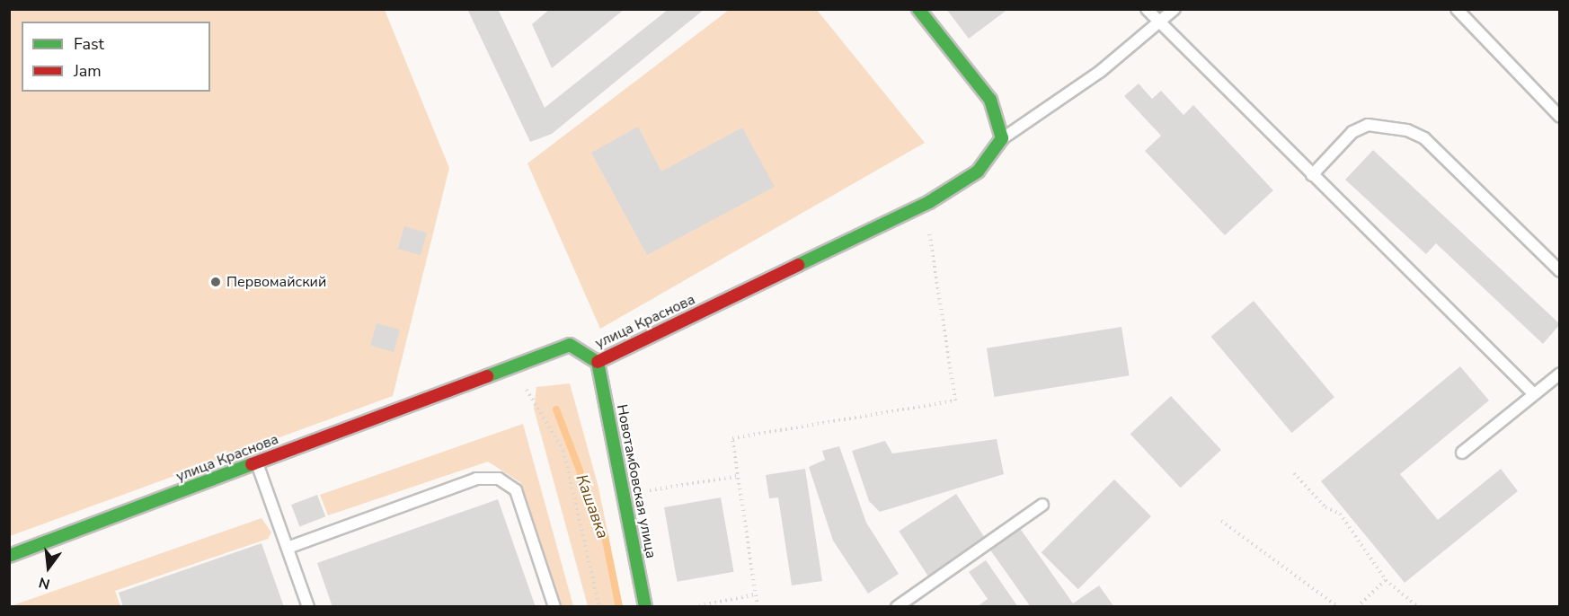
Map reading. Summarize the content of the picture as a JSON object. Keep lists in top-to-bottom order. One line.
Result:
{"streets":{"street":["улица Краснова","Новотамбовская улица"]},"crossings":[["улица Краснова","Новотамбовская улица"]],"water":["Кашавка"],"places":["Первомайский"],"legend":["Fast","Jam"],"north":"bottom"}
